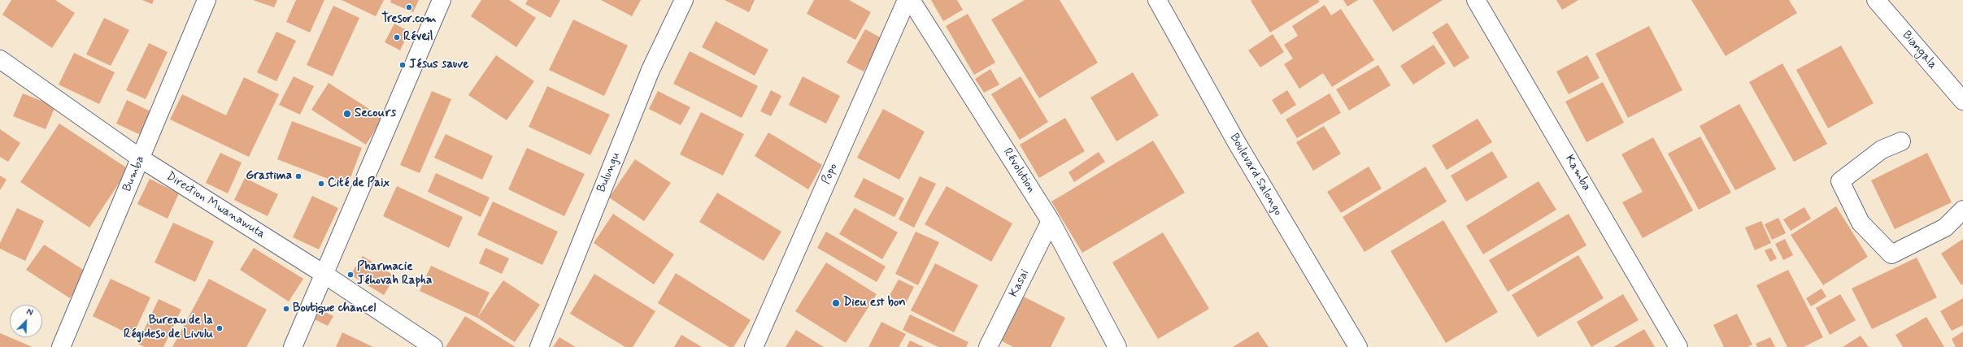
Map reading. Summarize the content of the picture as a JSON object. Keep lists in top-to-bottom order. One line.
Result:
{"streets":{"street":["Biangala","Révolution","Bulungu","Kamba","Bumba","Popo","Boulevard Salongo","Direction Mwanawuta","Kasai"]},"crossings":[["Révolution","Kasai"],["Bumba","Direction Mwanawuta"]],"places":["Tresor.com","Réveil","Jésus sauve","Secours","Grastima","Cité de Paix","Pharmacie Jéhovah Rapha","Dieu est bon","Boutique chancel","Bureau de la Régideso de Livulu"],"north":"top right"}
